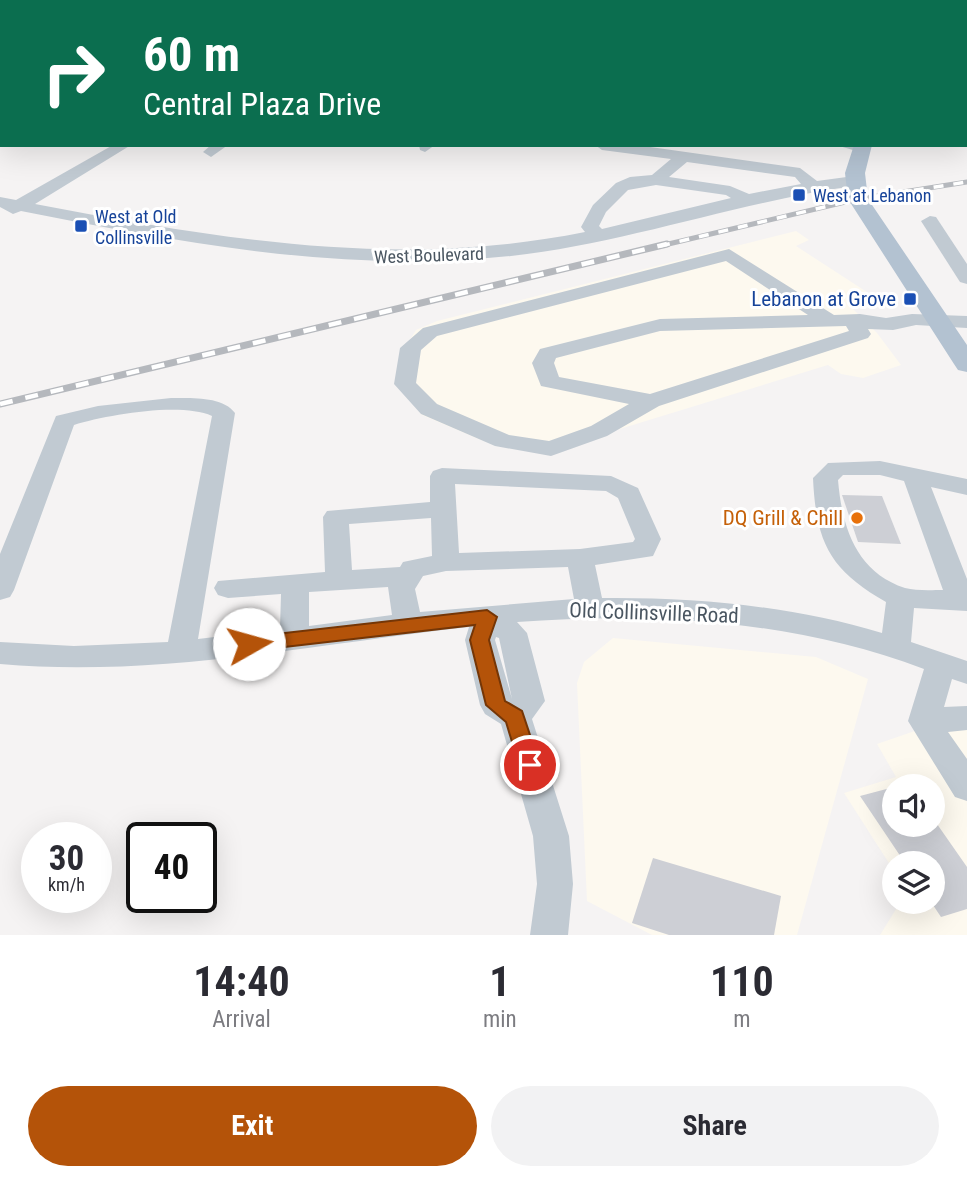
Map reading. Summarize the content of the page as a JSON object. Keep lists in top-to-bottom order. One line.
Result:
{"streets":{"street":["West Boulevard","Old Collinsville Road"]},"places":{"transit":["West at Lebanon","West at Old Collinsville","Lebanon at Grove"],"other":["DQ Grill & Chill"]},"page":{"turn":["60 m","Central Plaza Drive"],"speed":"30 km/h","limit":"40","eta":["14:40","Arrival","1","min","110","m"],"buttons":["Exit","Share"]}}
